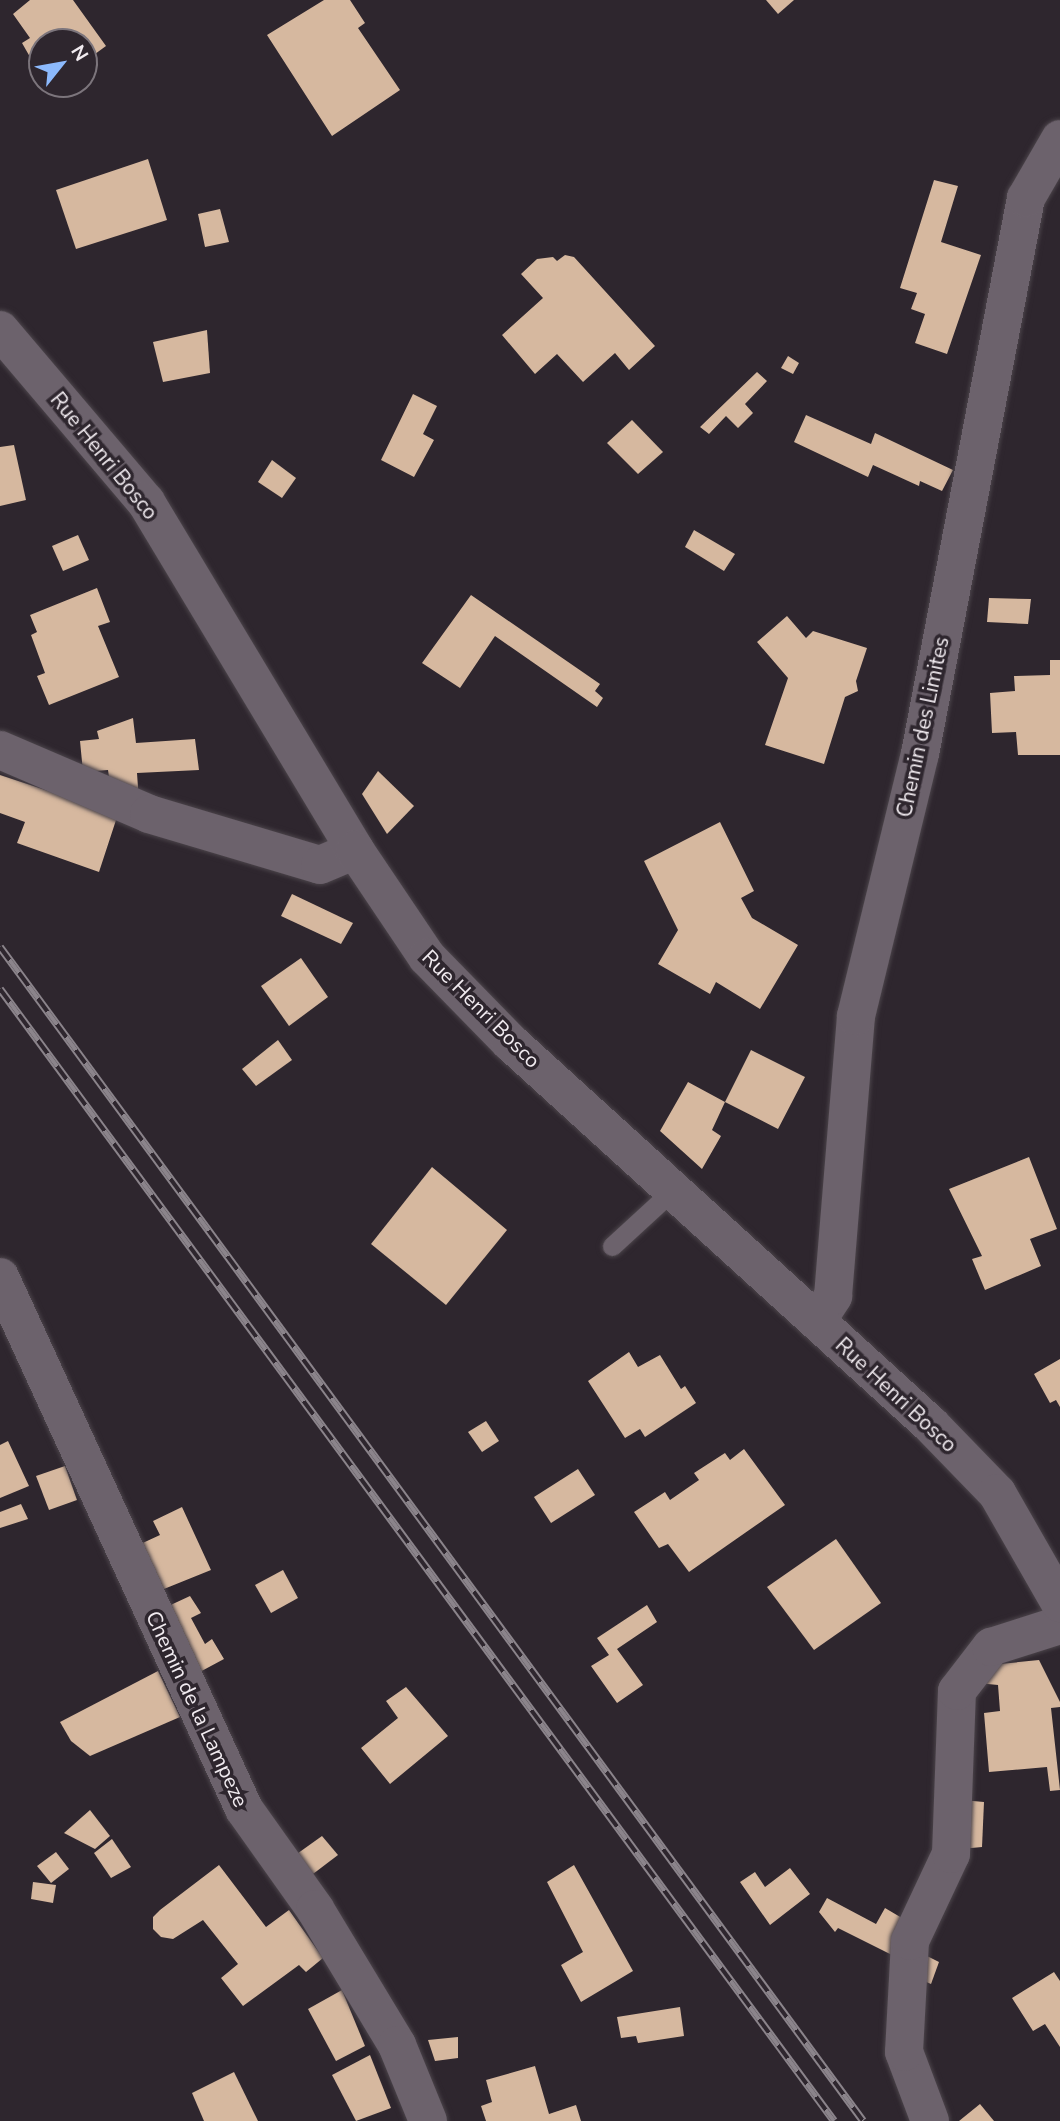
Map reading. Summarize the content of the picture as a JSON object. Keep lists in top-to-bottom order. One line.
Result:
{"streets":{"street":["Rue Henri Bosco","Chemin des Limites","Chemin de la Lampeze"]},"crossings":[["Rue Henri Bosco","Chemin des Limites"]],"north":"top right"}
